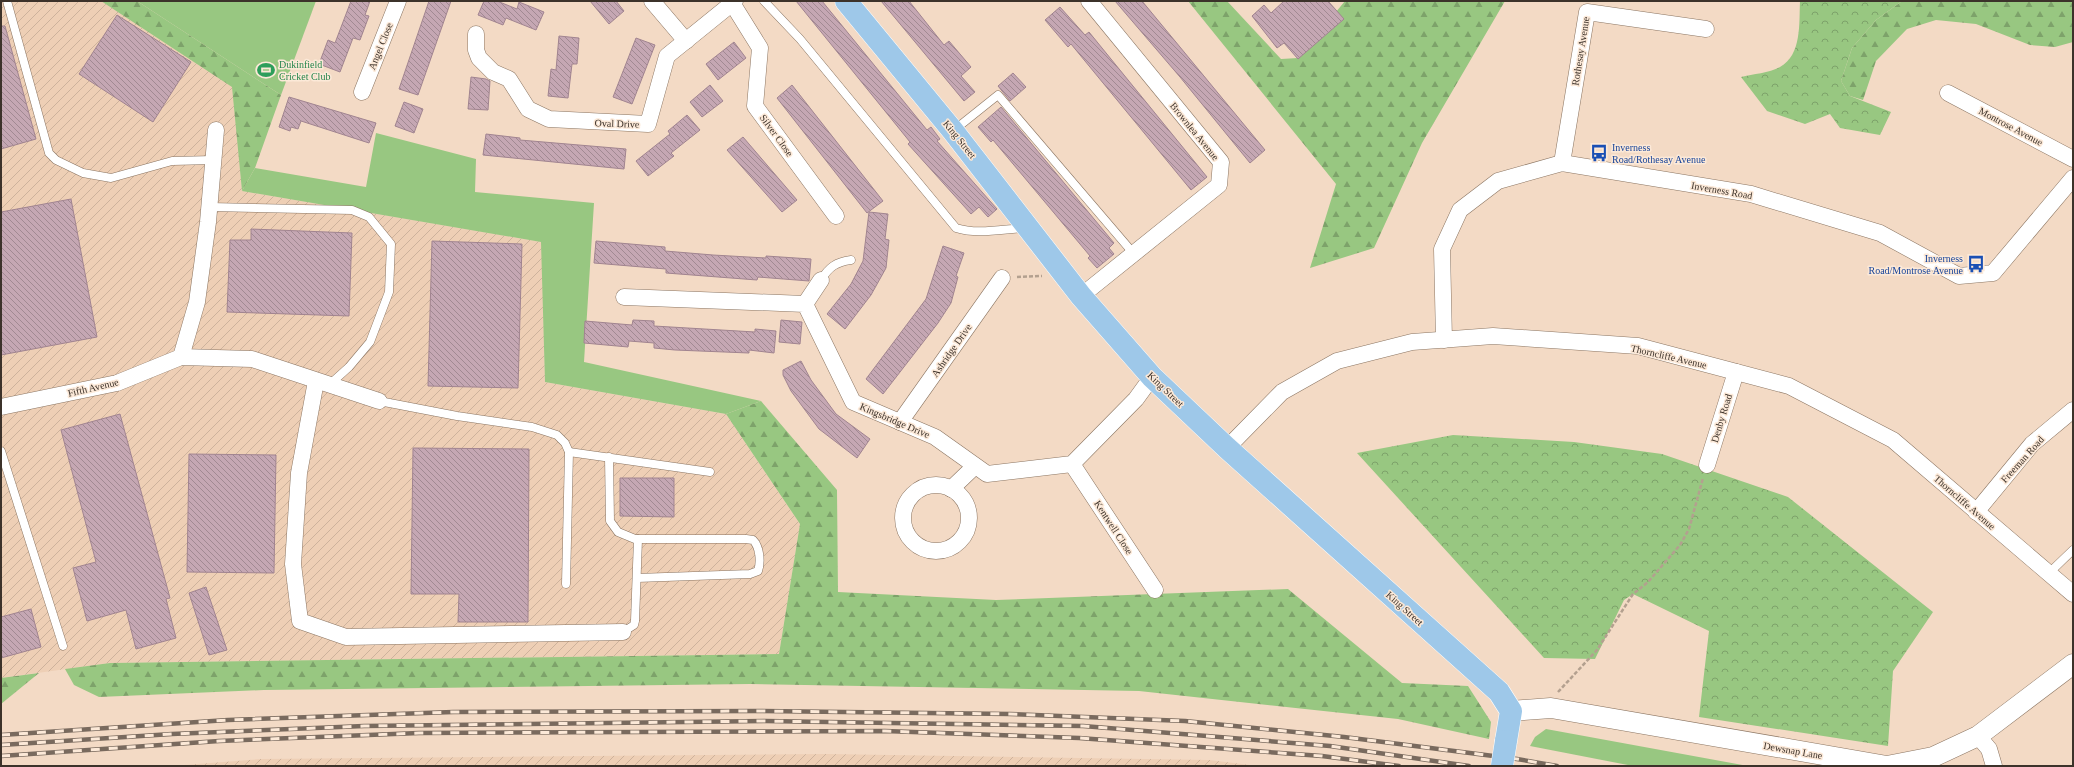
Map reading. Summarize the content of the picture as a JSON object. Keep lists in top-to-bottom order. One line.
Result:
{"streets":{"main road":["King Street"],"street":["Angel Close","Rothesay Avenue","Oval Drive","Montrose Avenue","Brownlea Avenue","Silver Close","Inverness Road","Ashridge Drive","Thorncliffe Avenue","Fifth Avenue","Denby Road","Kingsbridge Drive","Freeman Road","Kentwell Close","Dewsnap Lane"]},"crossings":[["Rothesay Avenue","Inverness Road"],["Oval Drive","Silver Close"],["Brownlea Avenue","King Street"],["King Street","Thorncliffe Avenue"],["King Street","Dewsnap Lane"],["Inverness Road","Thorncliffe Avenue"],["Ashridge Drive","Kingsbridge Drive"],["Thorncliffe Avenue","Denby Road"],["Thorncliffe Avenue","Freeman Road"],["Kingsbridge Drive","Kentwell Close"]],"places":{"sports":["Dukinfield Cricket Club"],"bus stop":["Inverness Road/Rothesay Avenue","Inverness Road/Montrose Avenue"]}}
